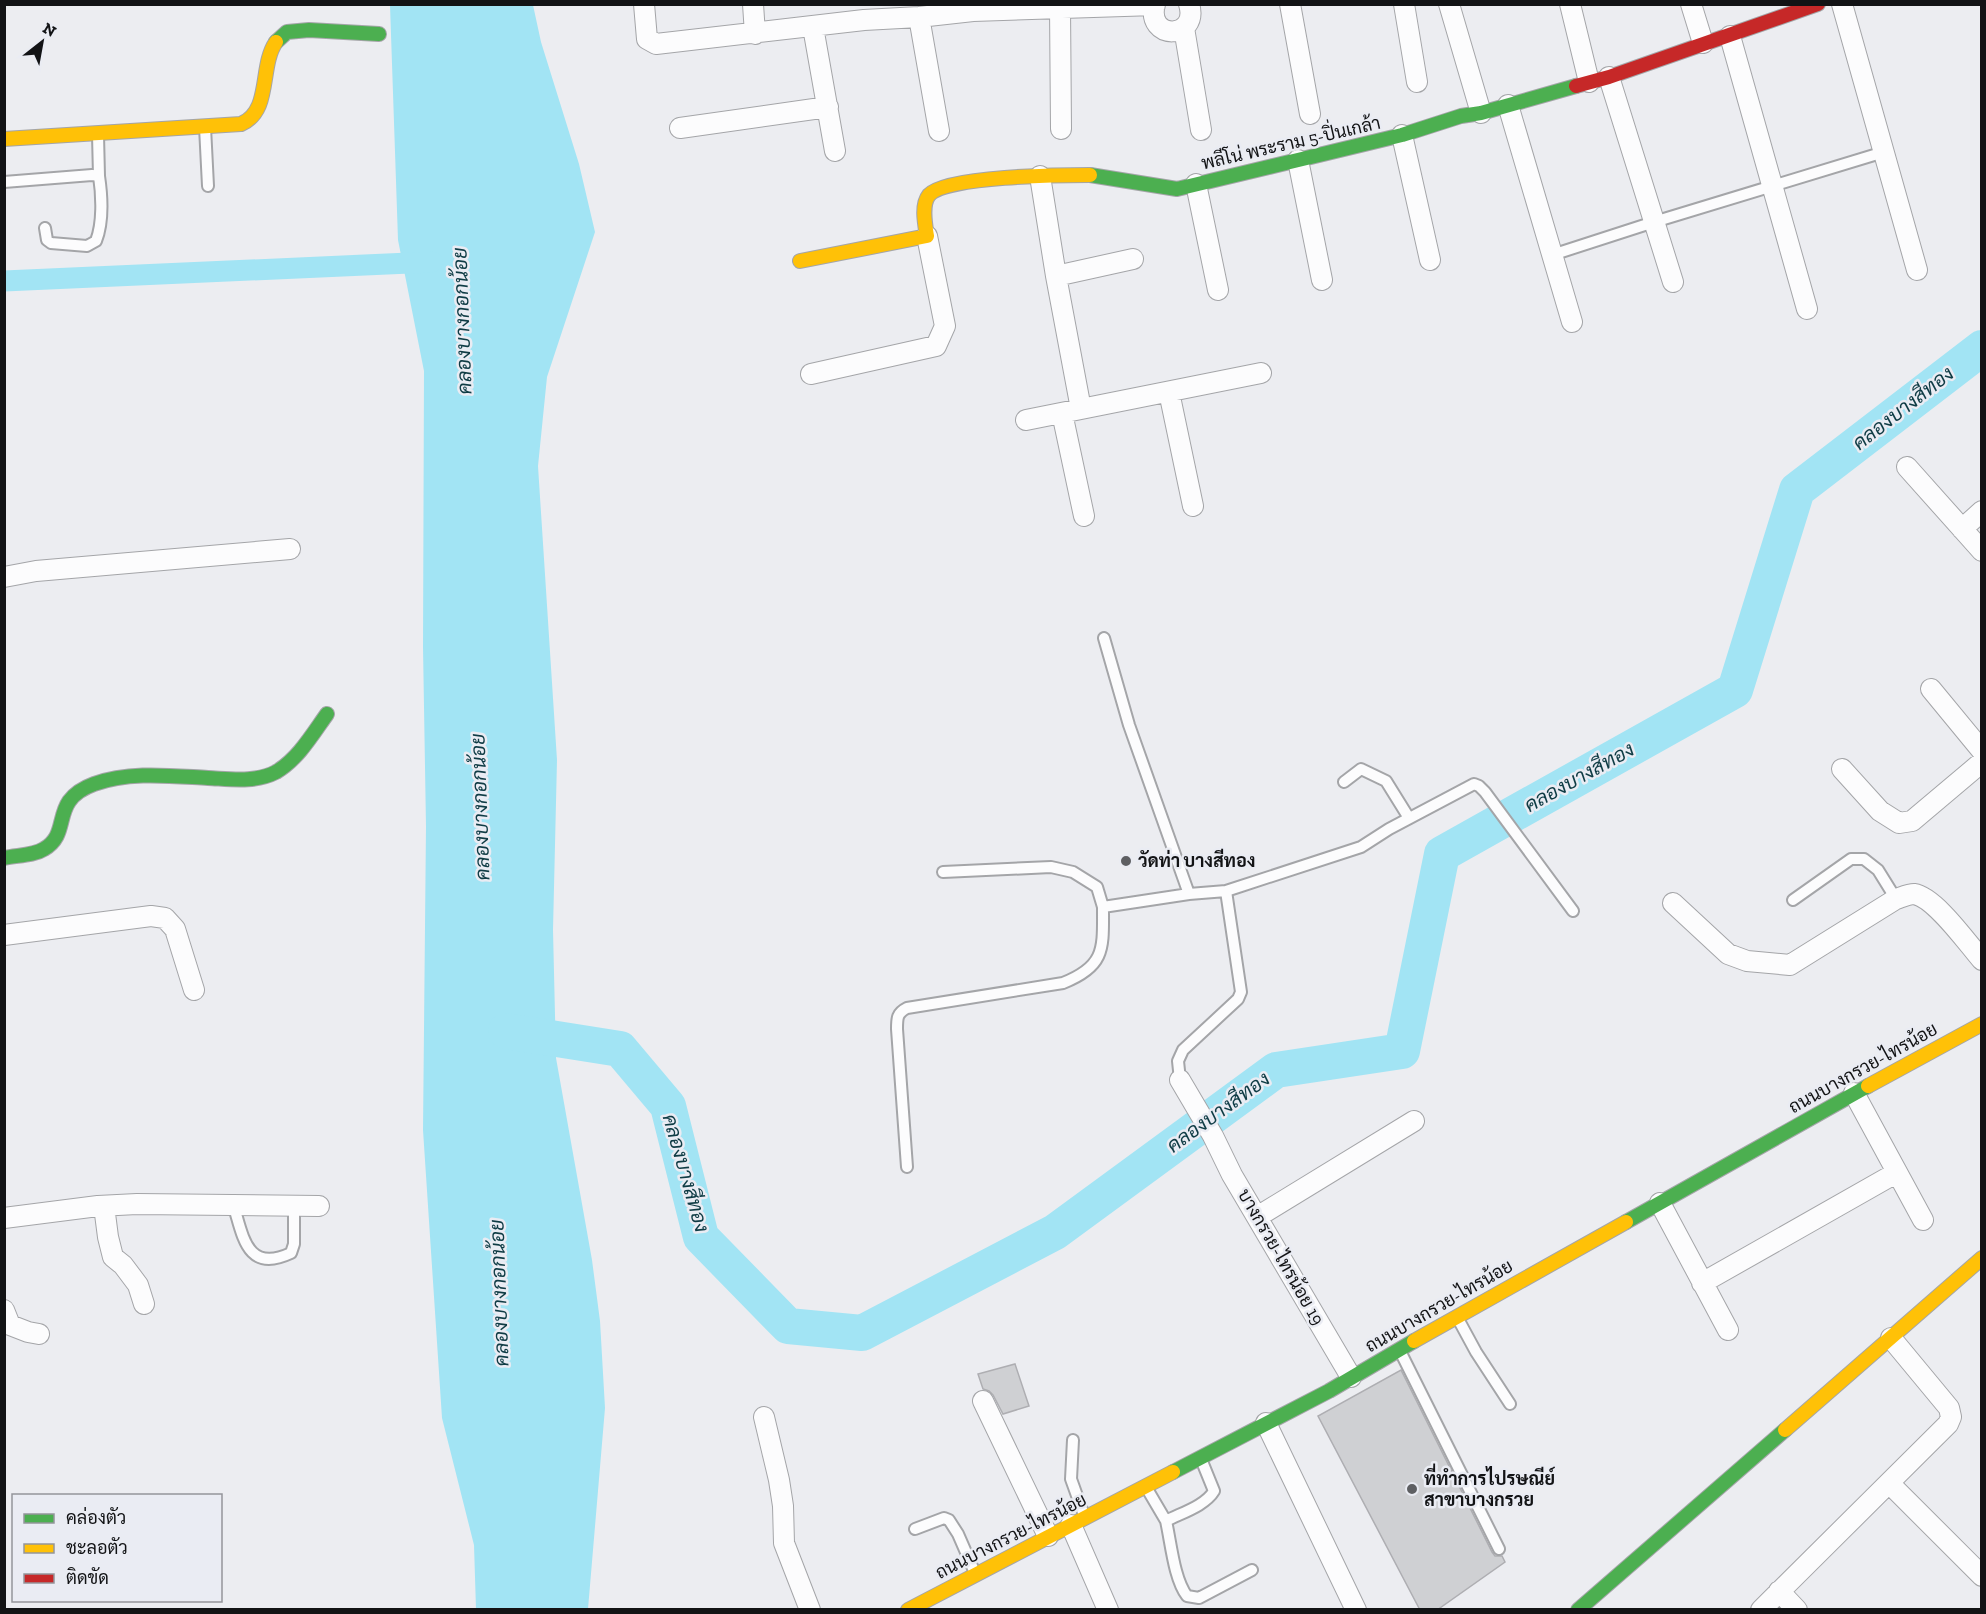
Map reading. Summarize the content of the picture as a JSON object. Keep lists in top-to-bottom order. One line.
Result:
{"streets":{"street":["พลีโน่ พระราม 5-ปิ่นเกล้า","ถนนบางกรวย-ไทรน้อย","บางกรวย-ไทรน้อย 19"]},"crossings":[["ถนนบางกรวย-ไทรน้อย","บางกรวย-ไทรน้อย 19"]],"water":["คลองบางกอกน้อย","คลองบางสีทอง"],"places":["วัดท่า บางสีทอง","ที่ทำการไปรษณีย์ สาขาบางกรวย"],"legend":["คล่องตัว","ชะลอตัว","ติดขัด"],"north":"top right"}
